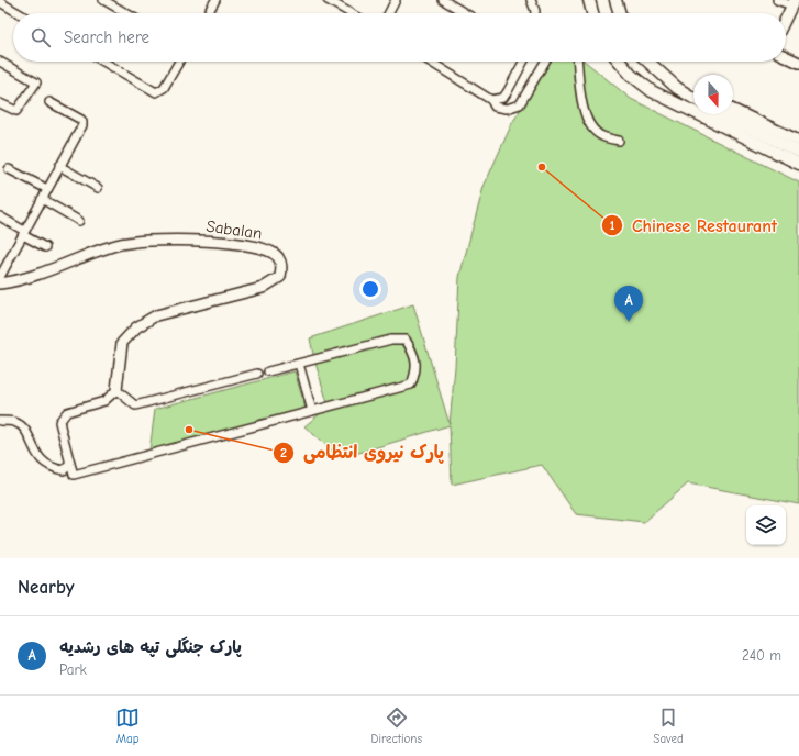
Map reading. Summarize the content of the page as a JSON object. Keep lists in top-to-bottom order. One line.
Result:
{"streets":{"street":["Sabalan"]},"places":["Chinese Restaurant","پارک نیروی انتظامی"],"north":"bottom","page":{"search":"Search here","pins":"A","heading":"Nearby","list":[{"mark":"A","name":"پارک جنگلی تپه های رشدیه","note":"Park","value":"240 m"}],"nav":["Map","Directions","Saved"]}}
